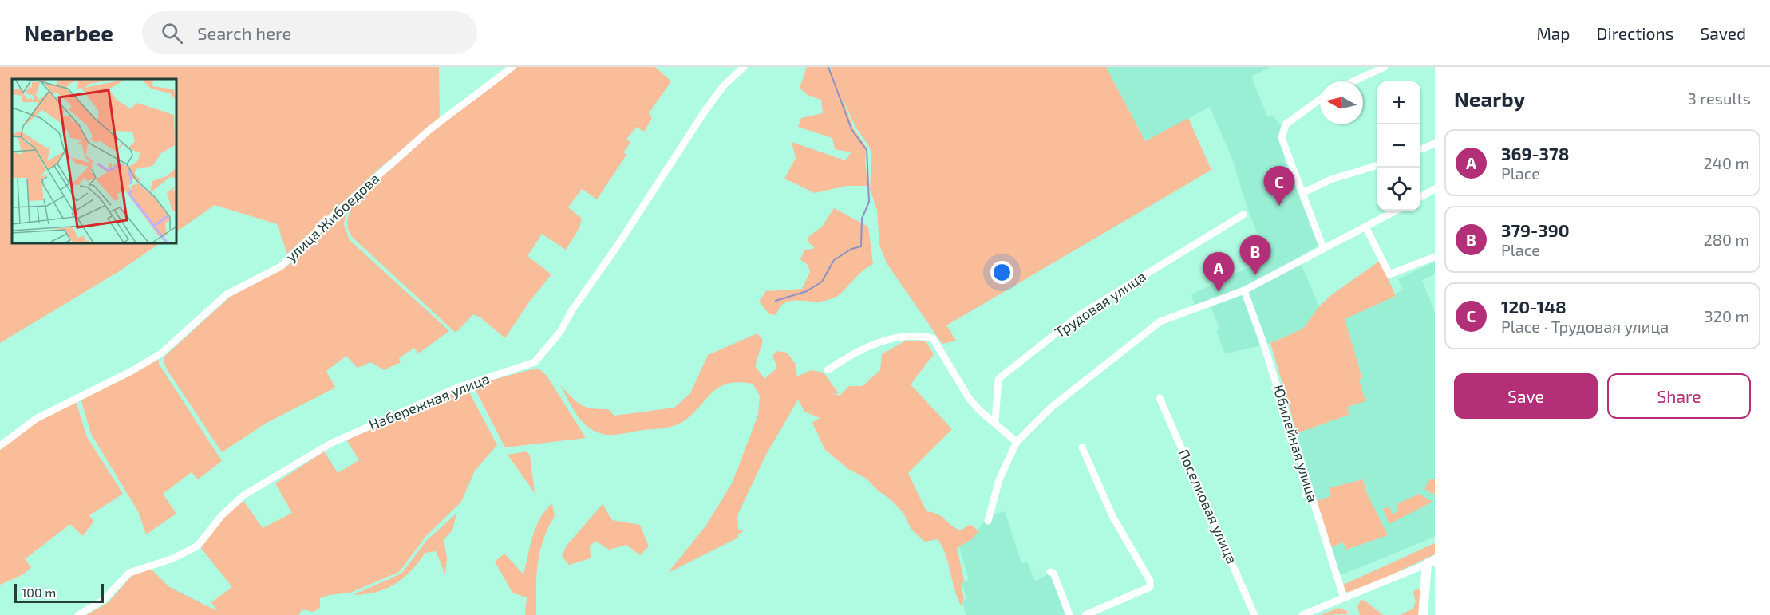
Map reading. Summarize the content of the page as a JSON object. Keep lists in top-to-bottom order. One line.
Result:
{"streets":{"street":["улица Жибоедова","Трудовая улица","Набережная улица","Юбилейная улица","Поселковая улица"]},"scale_bar":"100 m","north":"left","page":{"header":"Nearbee","search":"Search here","nav":["Map","Directions","Saved"],"heading":["Nearby","3 results"],"map_buttons":["+","−"],"list":[{"mark":"A","name":"369-378","note":"Place","value":"240 m"},{"mark":"B","name":"379-390","note":"Place","value":"280 m"},{"mark":"C","name":"120-148","note":"Place · Трудовая улица","value":"320 m"}],"pins":["C","B","A"],"buttons":["Save","Share"],"scale":"100 m"}}
